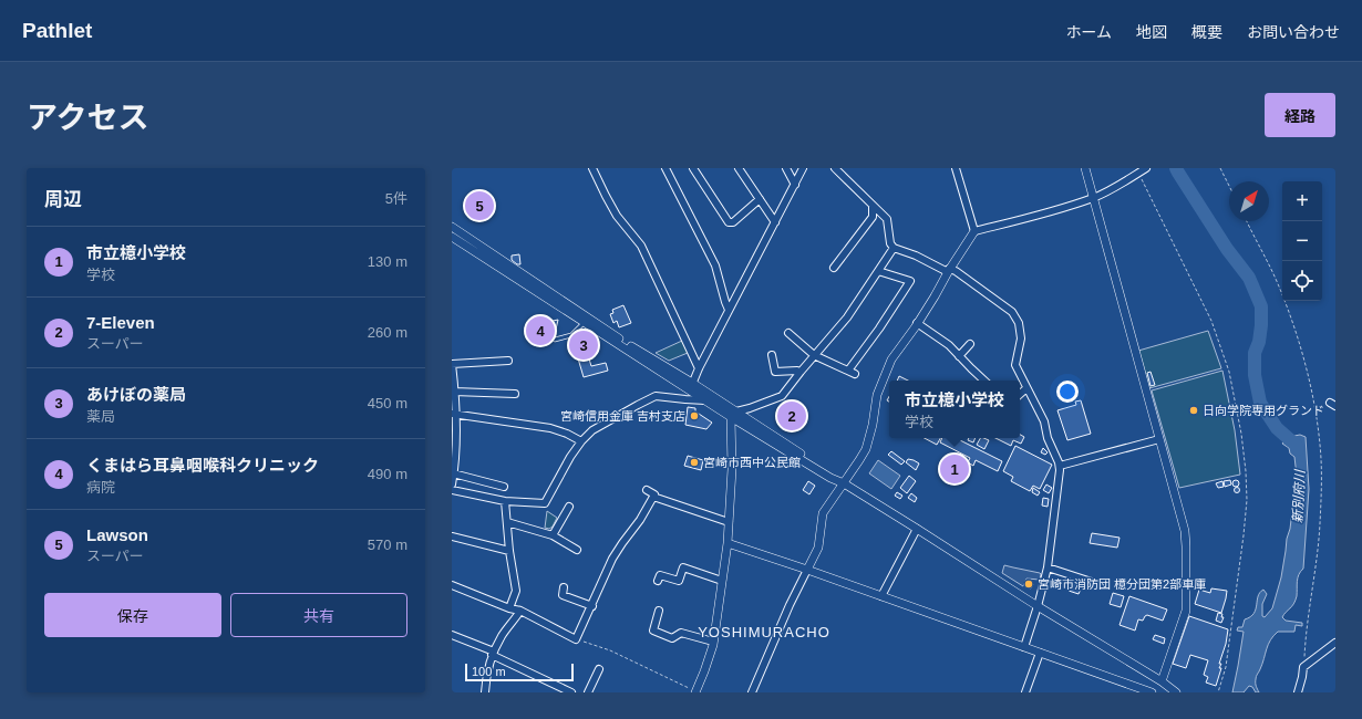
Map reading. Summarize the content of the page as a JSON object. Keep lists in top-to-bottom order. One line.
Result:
{"districts":["YOSHIMURACHO"],"water":["新別府川"],"places":["日向学院専用グランド","宮崎信用金庫 吉村支店","宮崎市西中公民館","宮崎市消防団 檍分団第2部車庫"],"scale_bar":"100 m","north":"top right","page":{"header":"Pathlet","nav":["ホーム","地図","概要","お問い合わせ"],"title":"アクセス","buttons":["経路",["保存","共有"]],"heading":["周辺","5件"],"map_buttons":["+","−"],"pins":["5","4","3","2","1"],"list":[{"mark":"1","name":"市立檍小学校","note":"学校","value":"130 m"},{"mark":"2","name":"7-Eleven","note":"スーパー","value":"260 m"},{"mark":"3","name":"あけぼの薬局","note":"薬局","value":"450 m"},{"mark":"4","name":"くまはら耳鼻咽喉科クリニック","note":"病院","value":"490 m"},{"mark":"5","name":"Lawson","note":"スーパー","value":"570 m"}],"popup":["市立檍小学校","学校"],"scale":"100 m"}}
